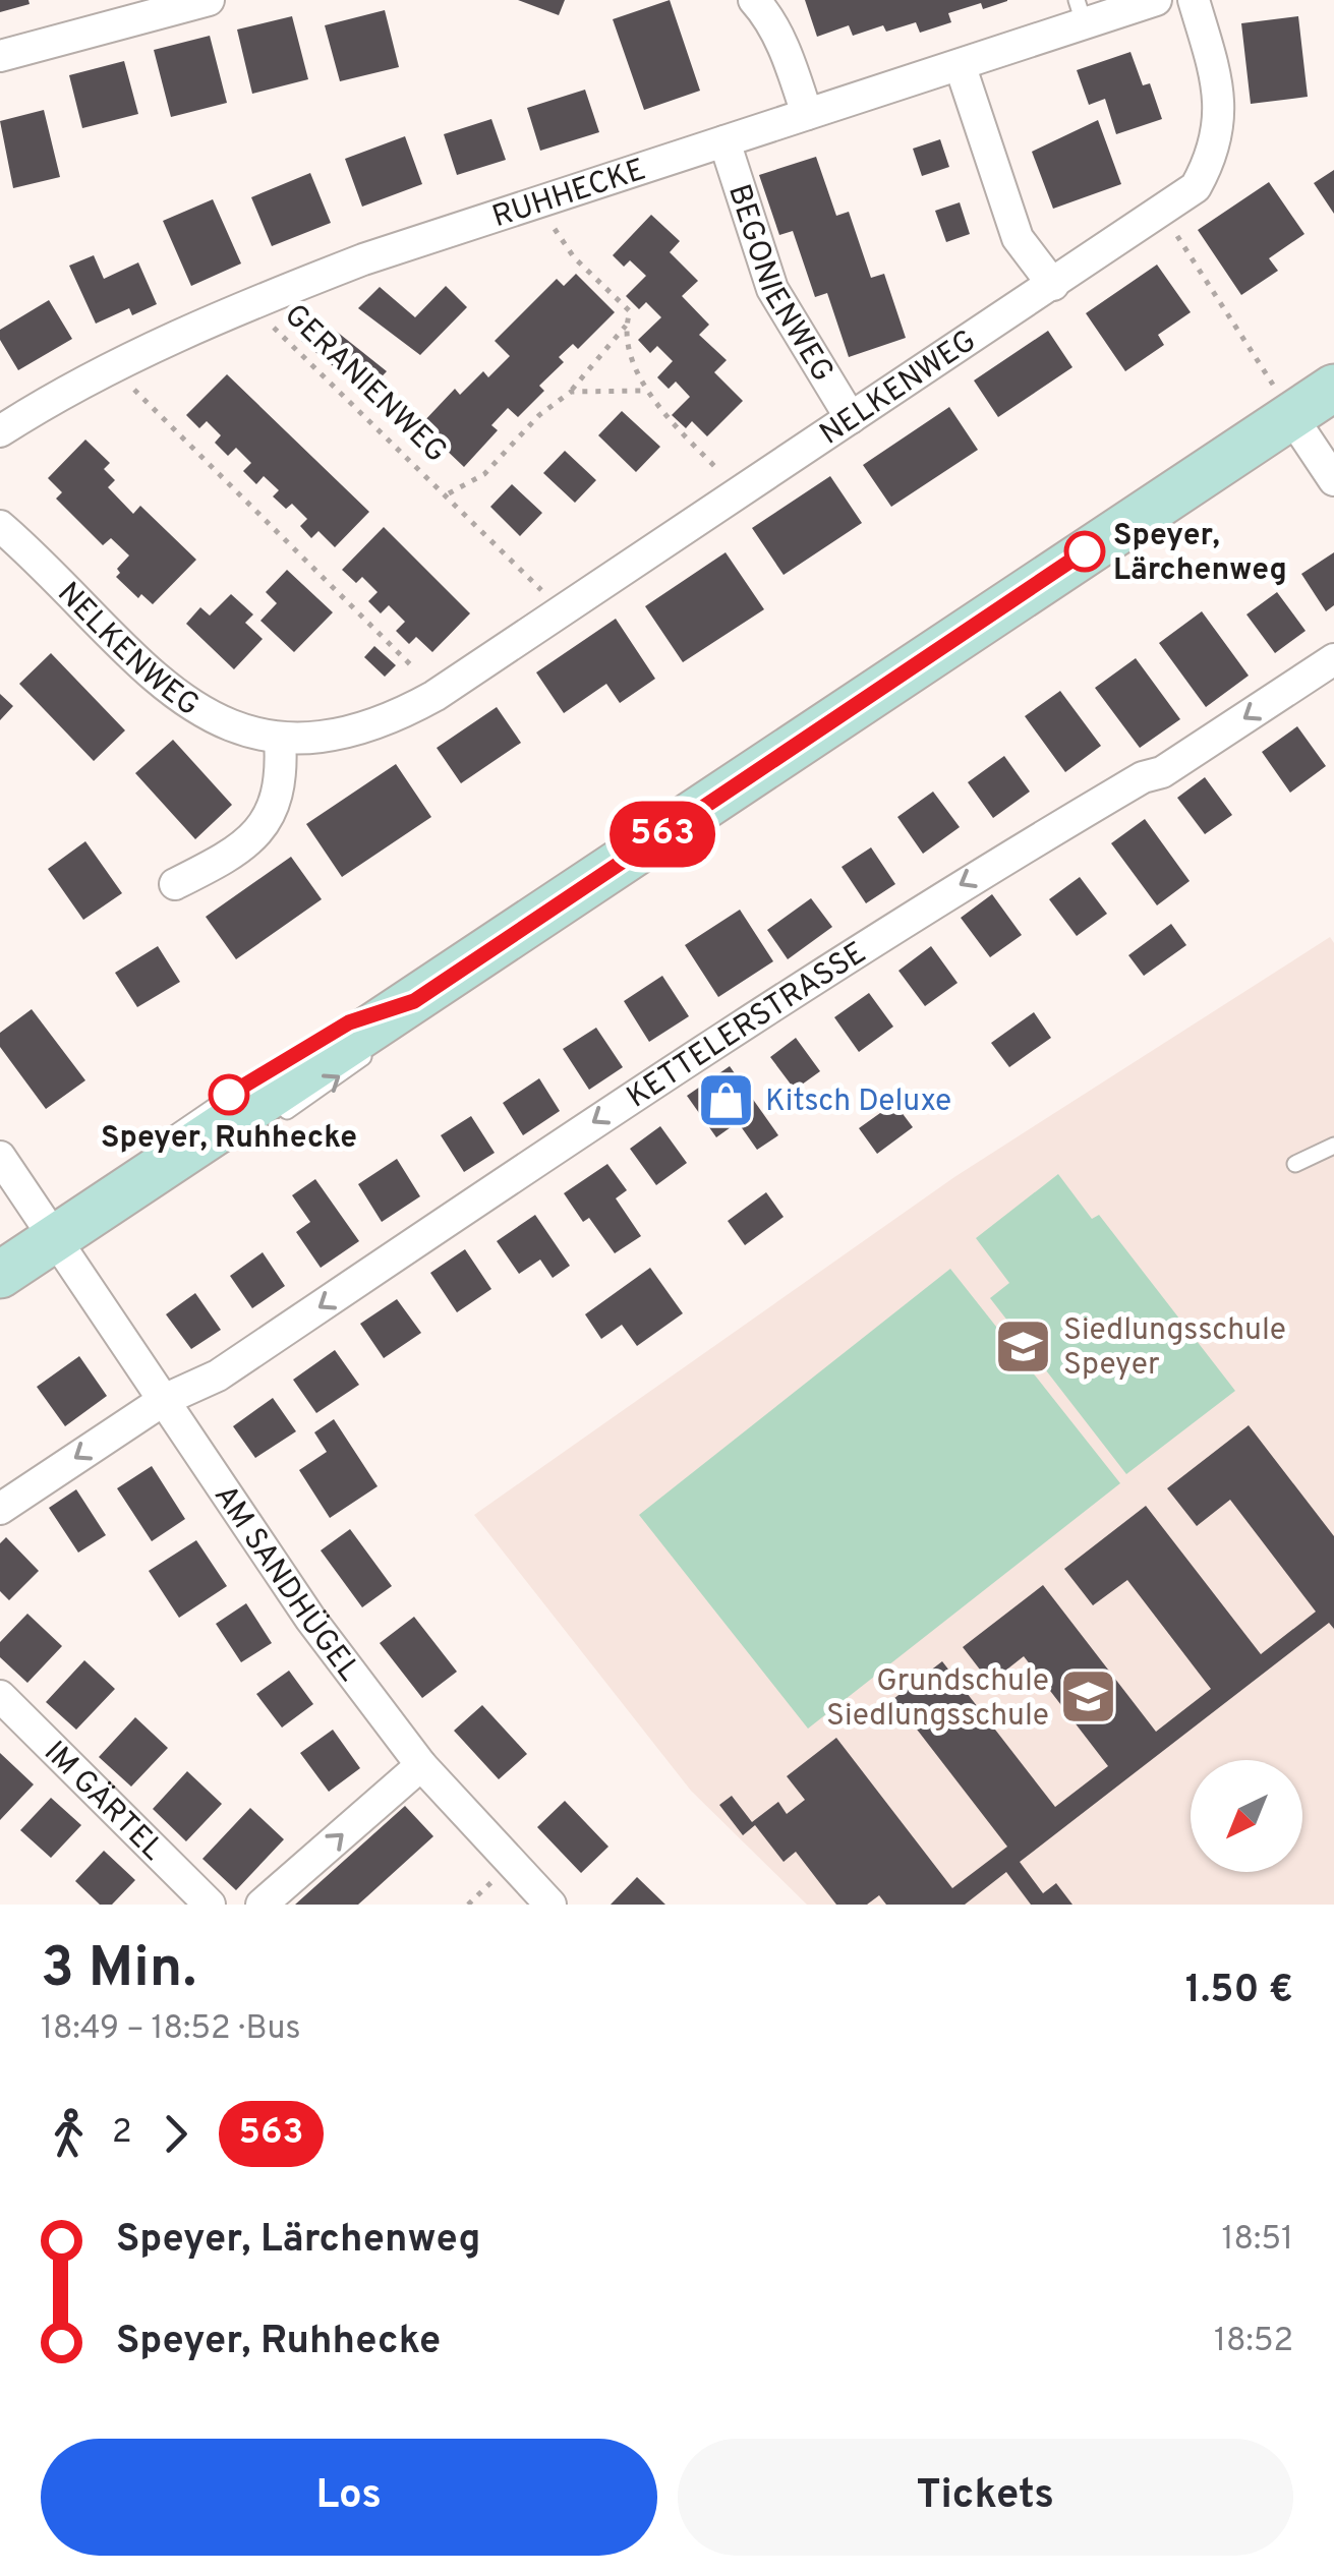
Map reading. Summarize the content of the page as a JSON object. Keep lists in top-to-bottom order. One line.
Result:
{"streets":{"street":["RUHHECKE","BEGONIENWEG","NELKENWEG","KETTELERSTRASSE","AM SANDHÜGEL","IM GÄRTEL"],"path":["GERANIENWEG"]},"crossings":[["RUHHECKE","BEGONIENWEG"],["RUHHECKE","GERANIENWEG"],["BEGONIENWEG","NELKENWEG"],["GERANIENWEG","NELKENWEG"],["KETTELERSTRASSE","AM SANDHÜGEL"]],"one_way":["KETTELERSTRASSE"],"places":{"other":["Speyer, Lärchenweg","Speyer, Ruhhecke"],"shop":["Kitsch Deluxe"],"school or university":["Siedlungsschule Speyer","Grundschule Siedlungsschule"]},"lines":["bus line 563"],"north":"bottom left","page":{"on_map":"563","heading":["3 Min.","18:49 – 18:52 · Bus","1.50 €"],"legs":["2","563"],"list":[{"name":"Speyer, Lärchenweg","value":"18:51"},{"name":"Speyer, Ruhhecke","value":"18:52"}],"buttons":["Los","Tickets"]}}
